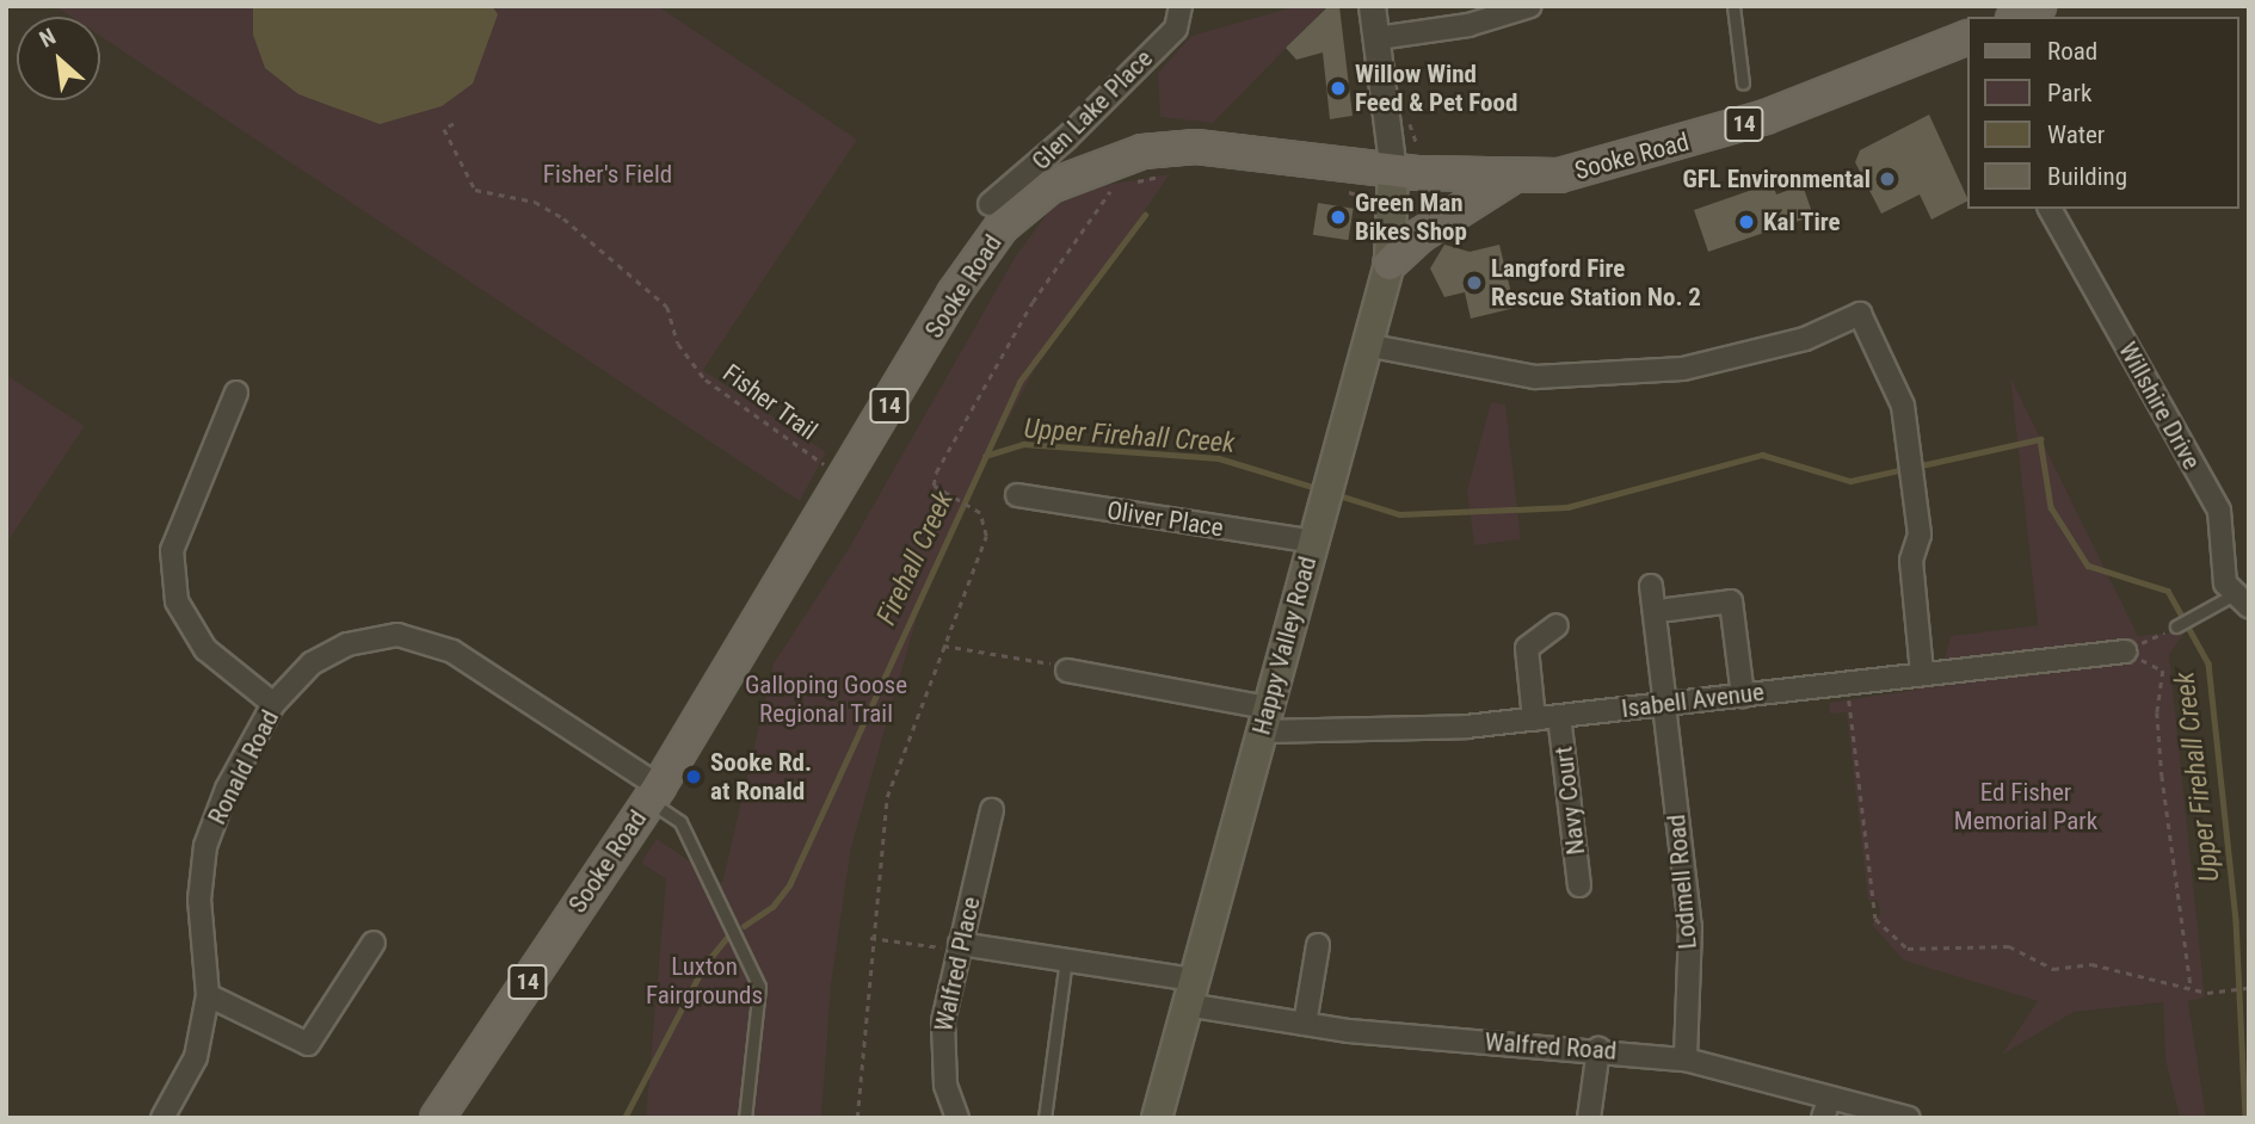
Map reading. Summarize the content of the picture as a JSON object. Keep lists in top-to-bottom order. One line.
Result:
{"streets":{"main road":["14","Sooke Road","Happy Valley Road"],"street":["Glen Lake Place","Willshire Drive","Oliver Place","Isabell Avenue","Ronald Road","Navy Court","Lodmell Road","Walfred Place","Walfred Road"],"path":["Fisher Trail"]},"crossings":[["Sooke Road","Fisher Trail"],["Sooke Road","Happy Valley Road"],["Sooke Road","Ronald Road"],["Oliver Place","Happy Valley Road"],["Happy Valley Road","Isabell Avenue"],["Happy Valley Road","Walfred Road"],["Isabell Avenue","Navy Court"],["Isabell Avenue","Lodmell Road"],["Lodmell Road","Walfred Road"],["Walfred Place","Walfred Road"]],"water":["Upper Firehall Creek","Firehall Creek"],"parks":["Fisher's Field","Galloping Goose Regional Trail","Ed Fisher Memorial Park","Luxton Fairgrounds"],"places":["Willow Wind Feed & Pet Food","GFL Environmental","Green Man Bikes Shop","Kal Tire","Langford Fire Rescue Station No. 2","Sooke Rd. at Ronald"],"legend":["Road","Park","Water","Building"],"north":"top left"}
